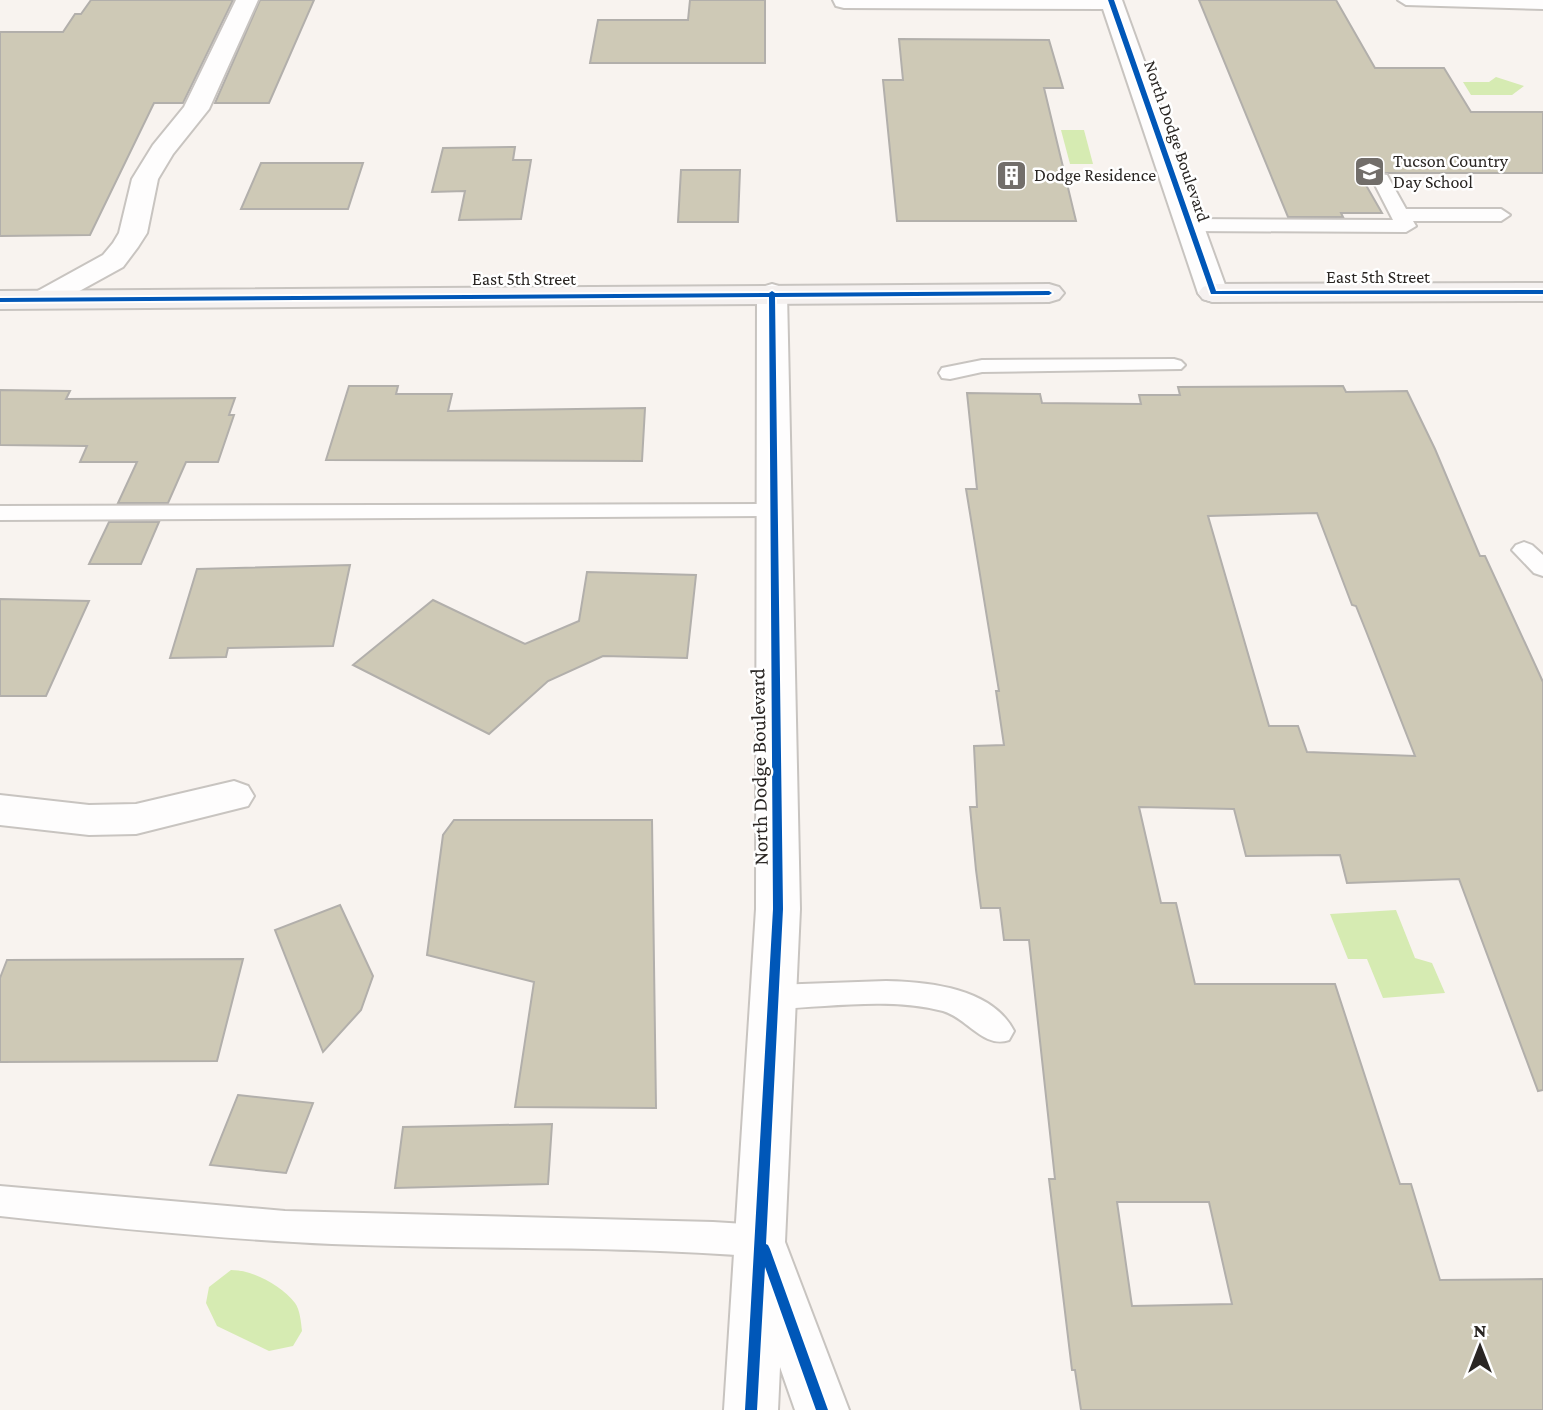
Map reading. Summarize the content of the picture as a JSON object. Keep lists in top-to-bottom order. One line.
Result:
{"streets":{"street":["North Dodge Boulevard","East 5th Street"]},"crossings":[["North Dodge Boulevard","East 5th Street"]],"places":{"school or university":["Tucson Country Day School"],"building":["Dodge Residence"]},"north":"top"}
